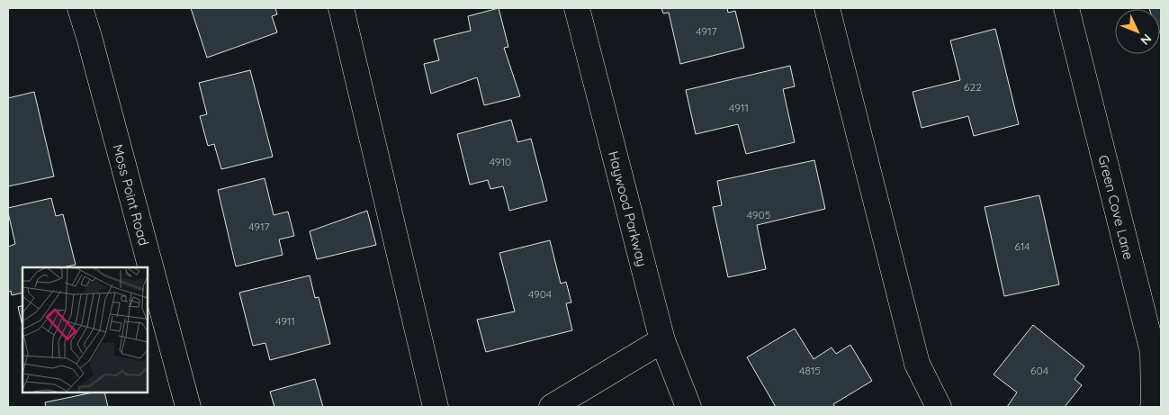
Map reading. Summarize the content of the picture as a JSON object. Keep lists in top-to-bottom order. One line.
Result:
{"streets":{"street":["Moss Point Road","Green Cove Lane","Haywood Parkway"]},"house_numbers":["4917","622","4911","4910","4905","4917","614","4904","4911","4815","604"],"north":"bottom right"}
